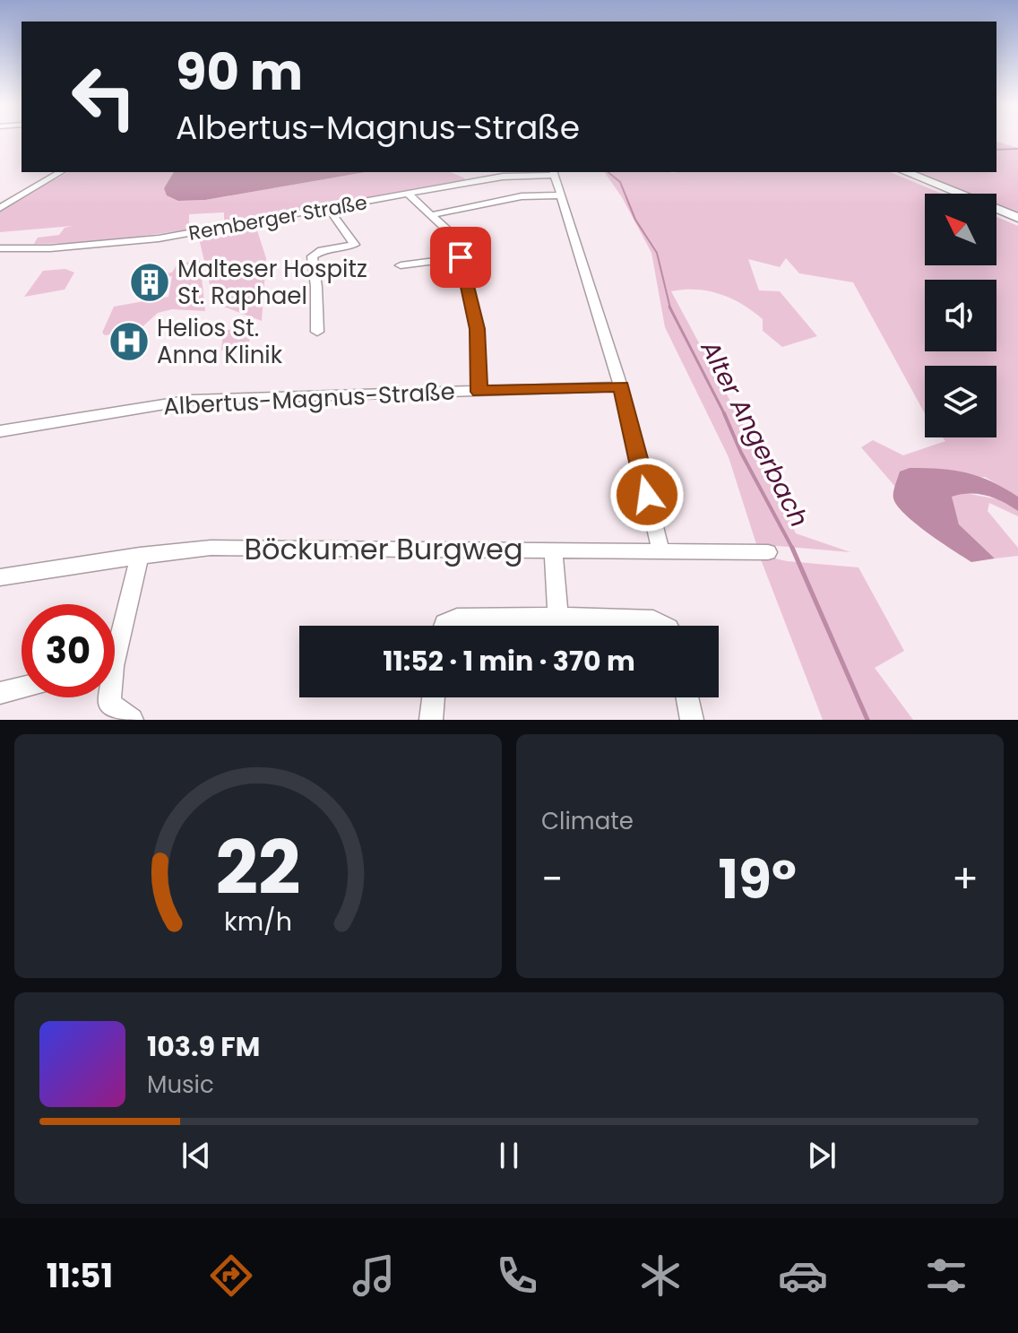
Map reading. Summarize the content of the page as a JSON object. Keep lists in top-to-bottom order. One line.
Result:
{"streets":{"street":["Remberger Straße","Albertus-Magnus-Straße","Böckumer Burgweg"]},"water":["Alter Angerbach"],"places":{"building":["Malteser Hospitz St. Raphael"],"hospital":["Helios St. Anna Klinik"]},"north":"top left","page":{"turn":["90 m","Albertus-Magnus-Straße"],"limit":"30","trip":"11:52 · 1 min · 370 m","tile":"Climate","heat":["−","19°","+"],"song":["103.9 FM","Music"],"tabs":"11:51","gauge":["22","km/h"]}}
